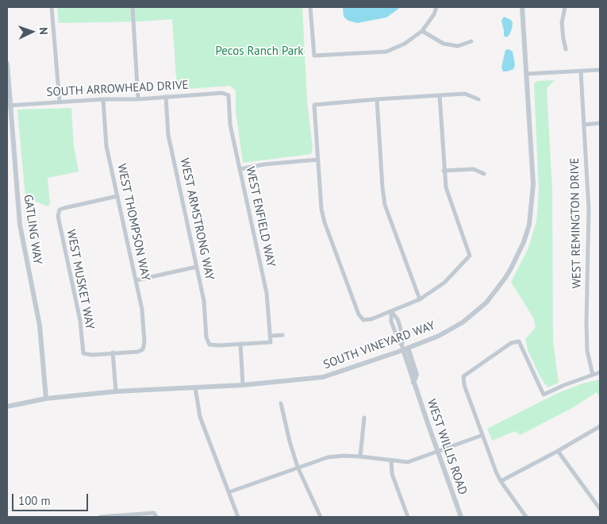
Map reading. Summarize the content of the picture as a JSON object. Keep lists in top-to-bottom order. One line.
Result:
{"streets":{"street":["SOUTH ARROWHEAD DRIVE","WEST ENFIELD WAY","WEST ARMSTRONG WAY","WEST THOMPSON WAY","WEST REMINGTON DRIVE","GATLING WAY","WEST MUSKET WAY","SOUTH VINEYARD WAY","WEST WILLIS ROAD"]},"crossings":[["SOUTH ARROWHEAD DRIVE","WEST ENFIELD WAY"],["SOUTH ARROWHEAD DRIVE","WEST ARMSTRONG WAY"],["SOUTH ARROWHEAD DRIVE","WEST THOMPSON WAY"],["SOUTH ARROWHEAD DRIVE","GATLING WAY"],["WEST ENFIELD WAY","WEST ARMSTRONG WAY"],["WEST THOMPSON WAY","WEST MUSKET WAY"],["GATLING WAY","SOUTH VINEYARD WAY"],["SOUTH VINEYARD WAY","WEST WILLIS ROAD"]],"parks":["Pecos Ranch Park"],"scale_bar":"100 m","north":"right"}
